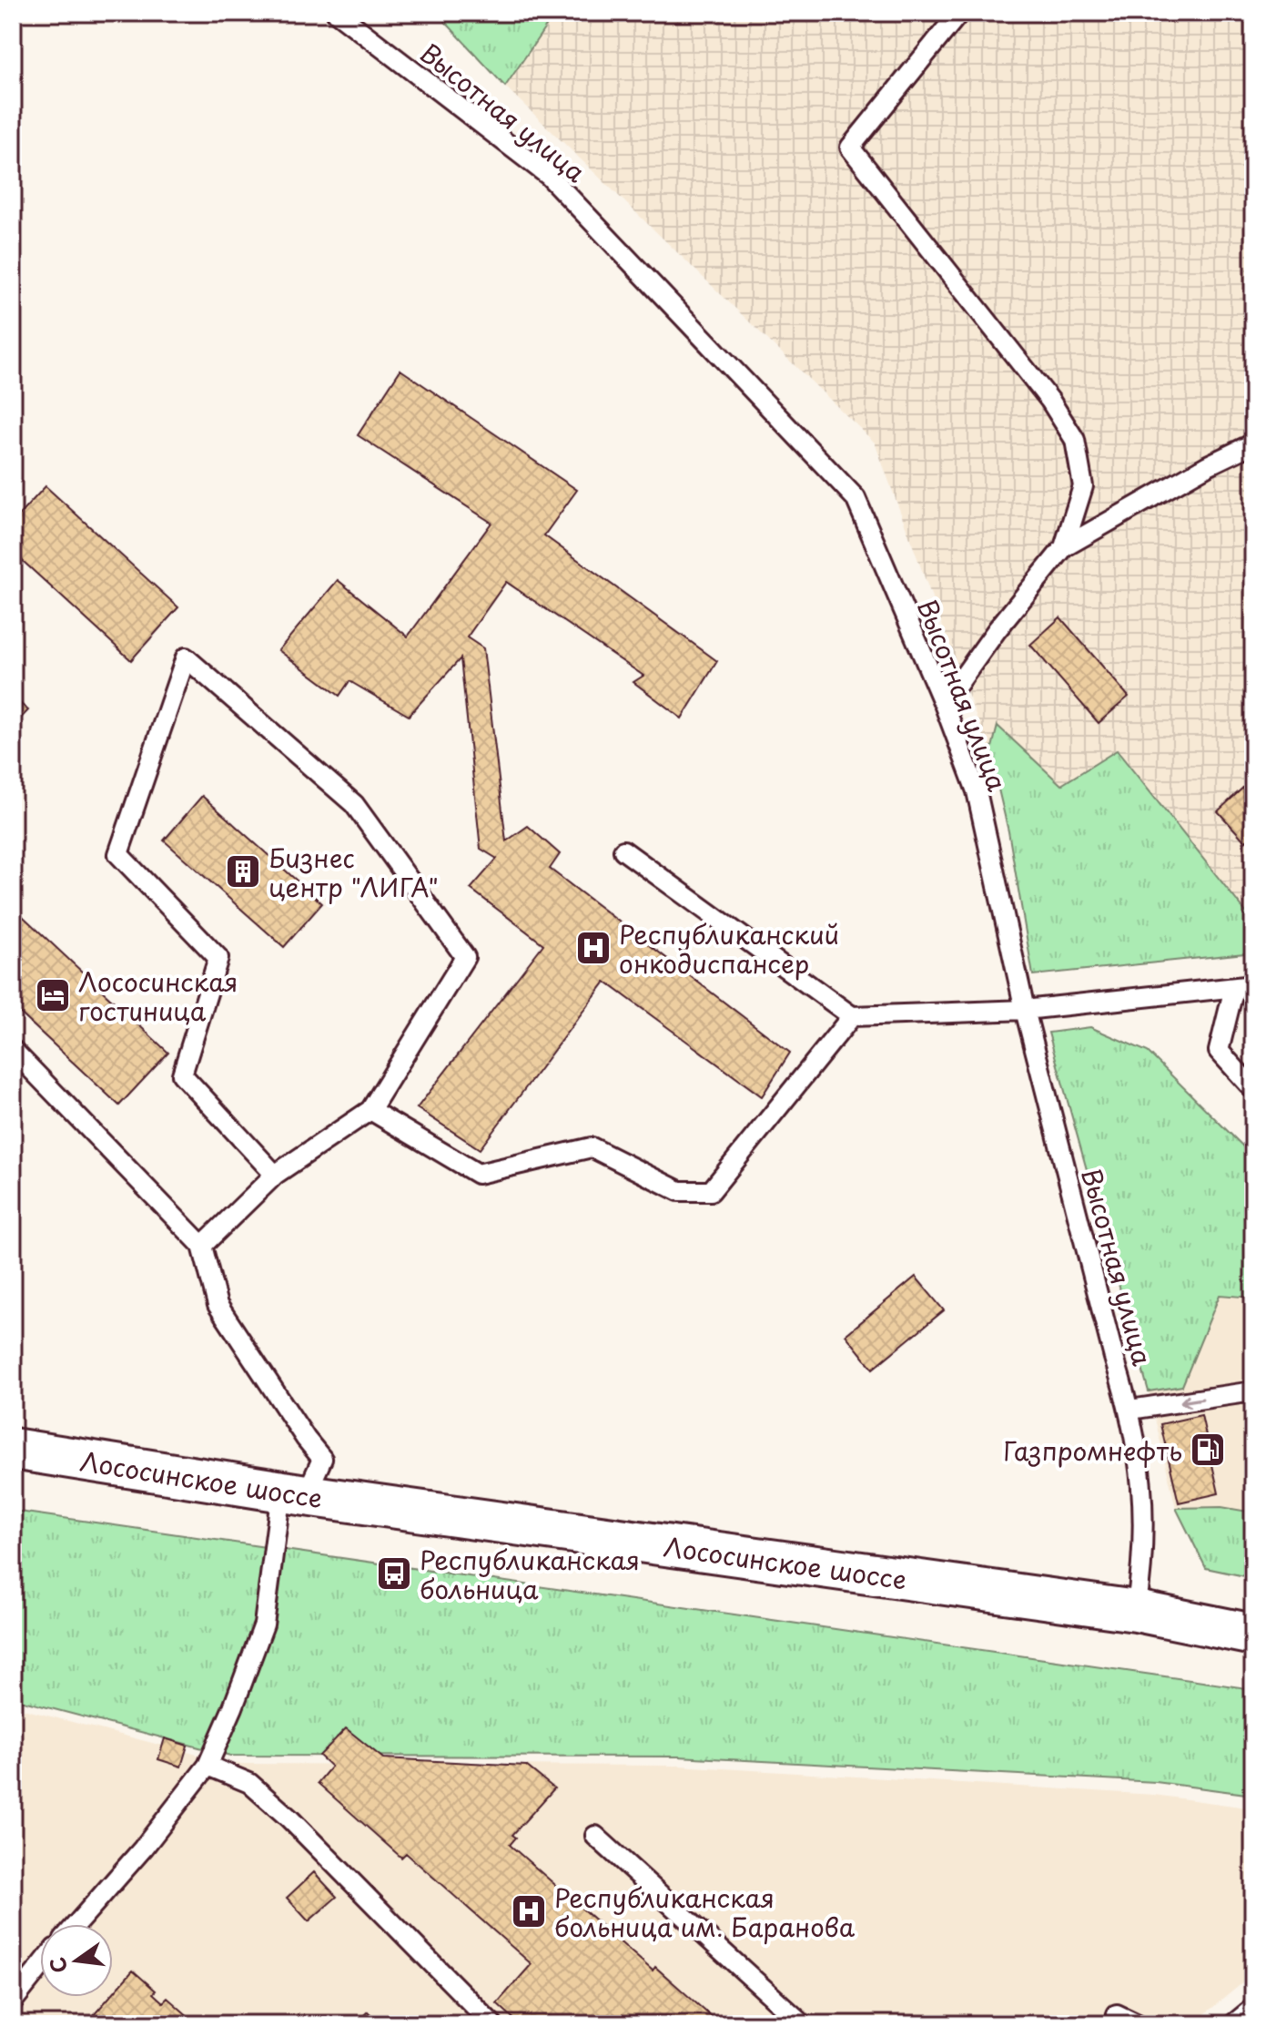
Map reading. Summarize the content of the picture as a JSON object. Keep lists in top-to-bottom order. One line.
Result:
{"streets":{"main road":["Лососинское шоссе"],"lane":["Высотная улица"]},"crossings":[["Высотная улица","Лососинское шоссе"]],"places":{"building":["Бизнес центр \"ЛИГА\""],"hospital":["Республиканский онкодиспансер","Республиканская больница им. Баранова"],"hotel":["Лососинская гостиница"],"fuel station":["Газпромнефть"],"bus stop":["Республиканская больница"]},"north":"left"}
